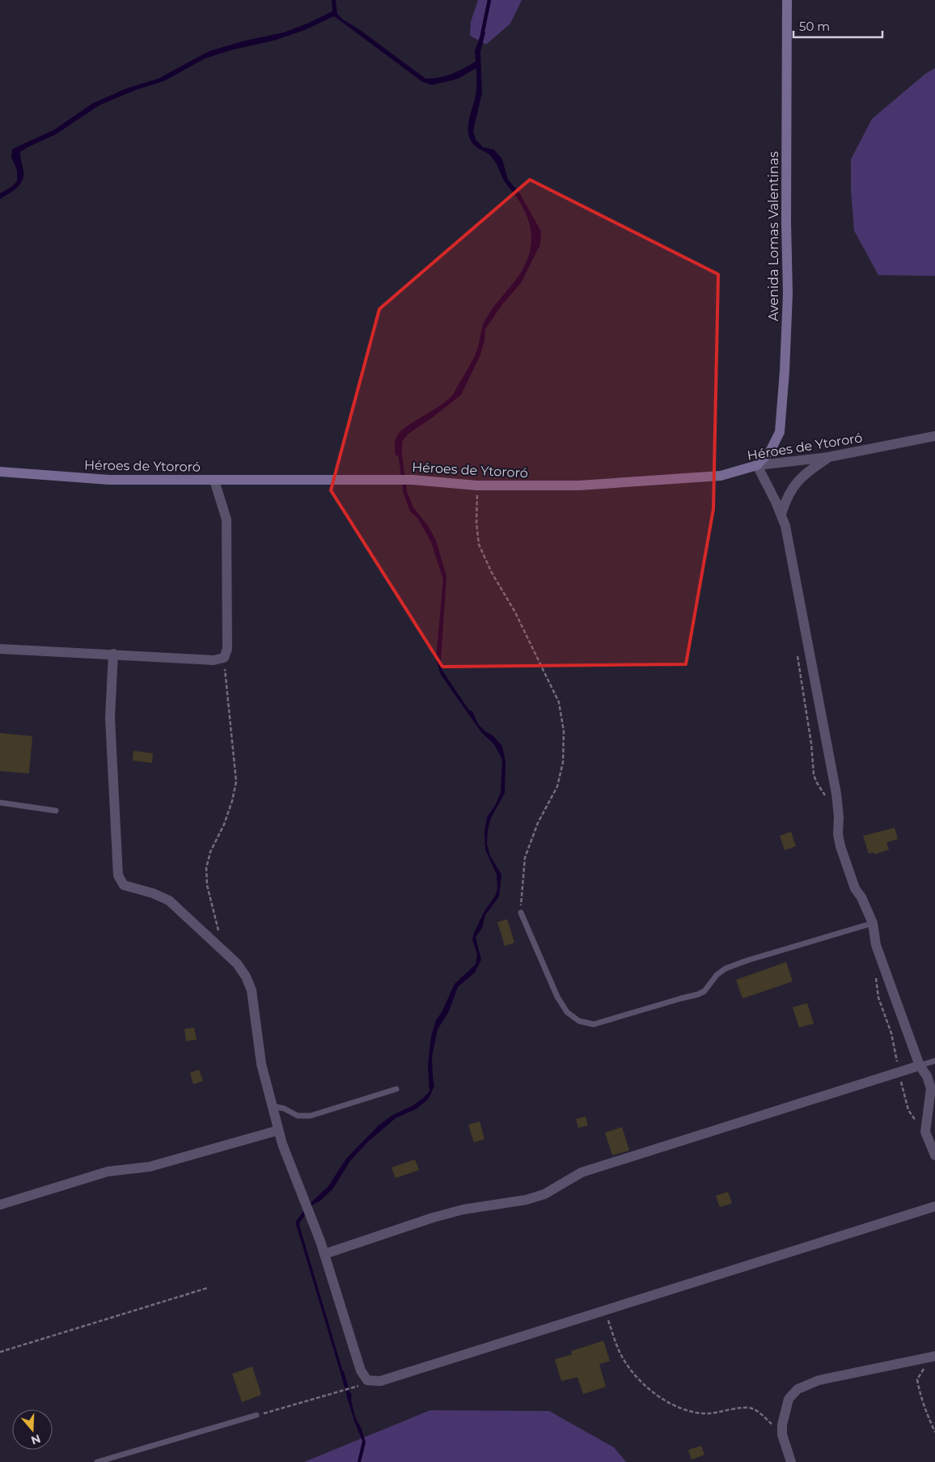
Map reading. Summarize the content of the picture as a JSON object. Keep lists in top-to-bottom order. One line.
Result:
{"streets":{"main road":["Avenida Lomas Valentinas","Héroes de Ytororó"]},"crossings":[["Avenida Lomas Valentinas","Héroes de Ytororó"]],"scale_bar":"50 m","north":"bottom"}
